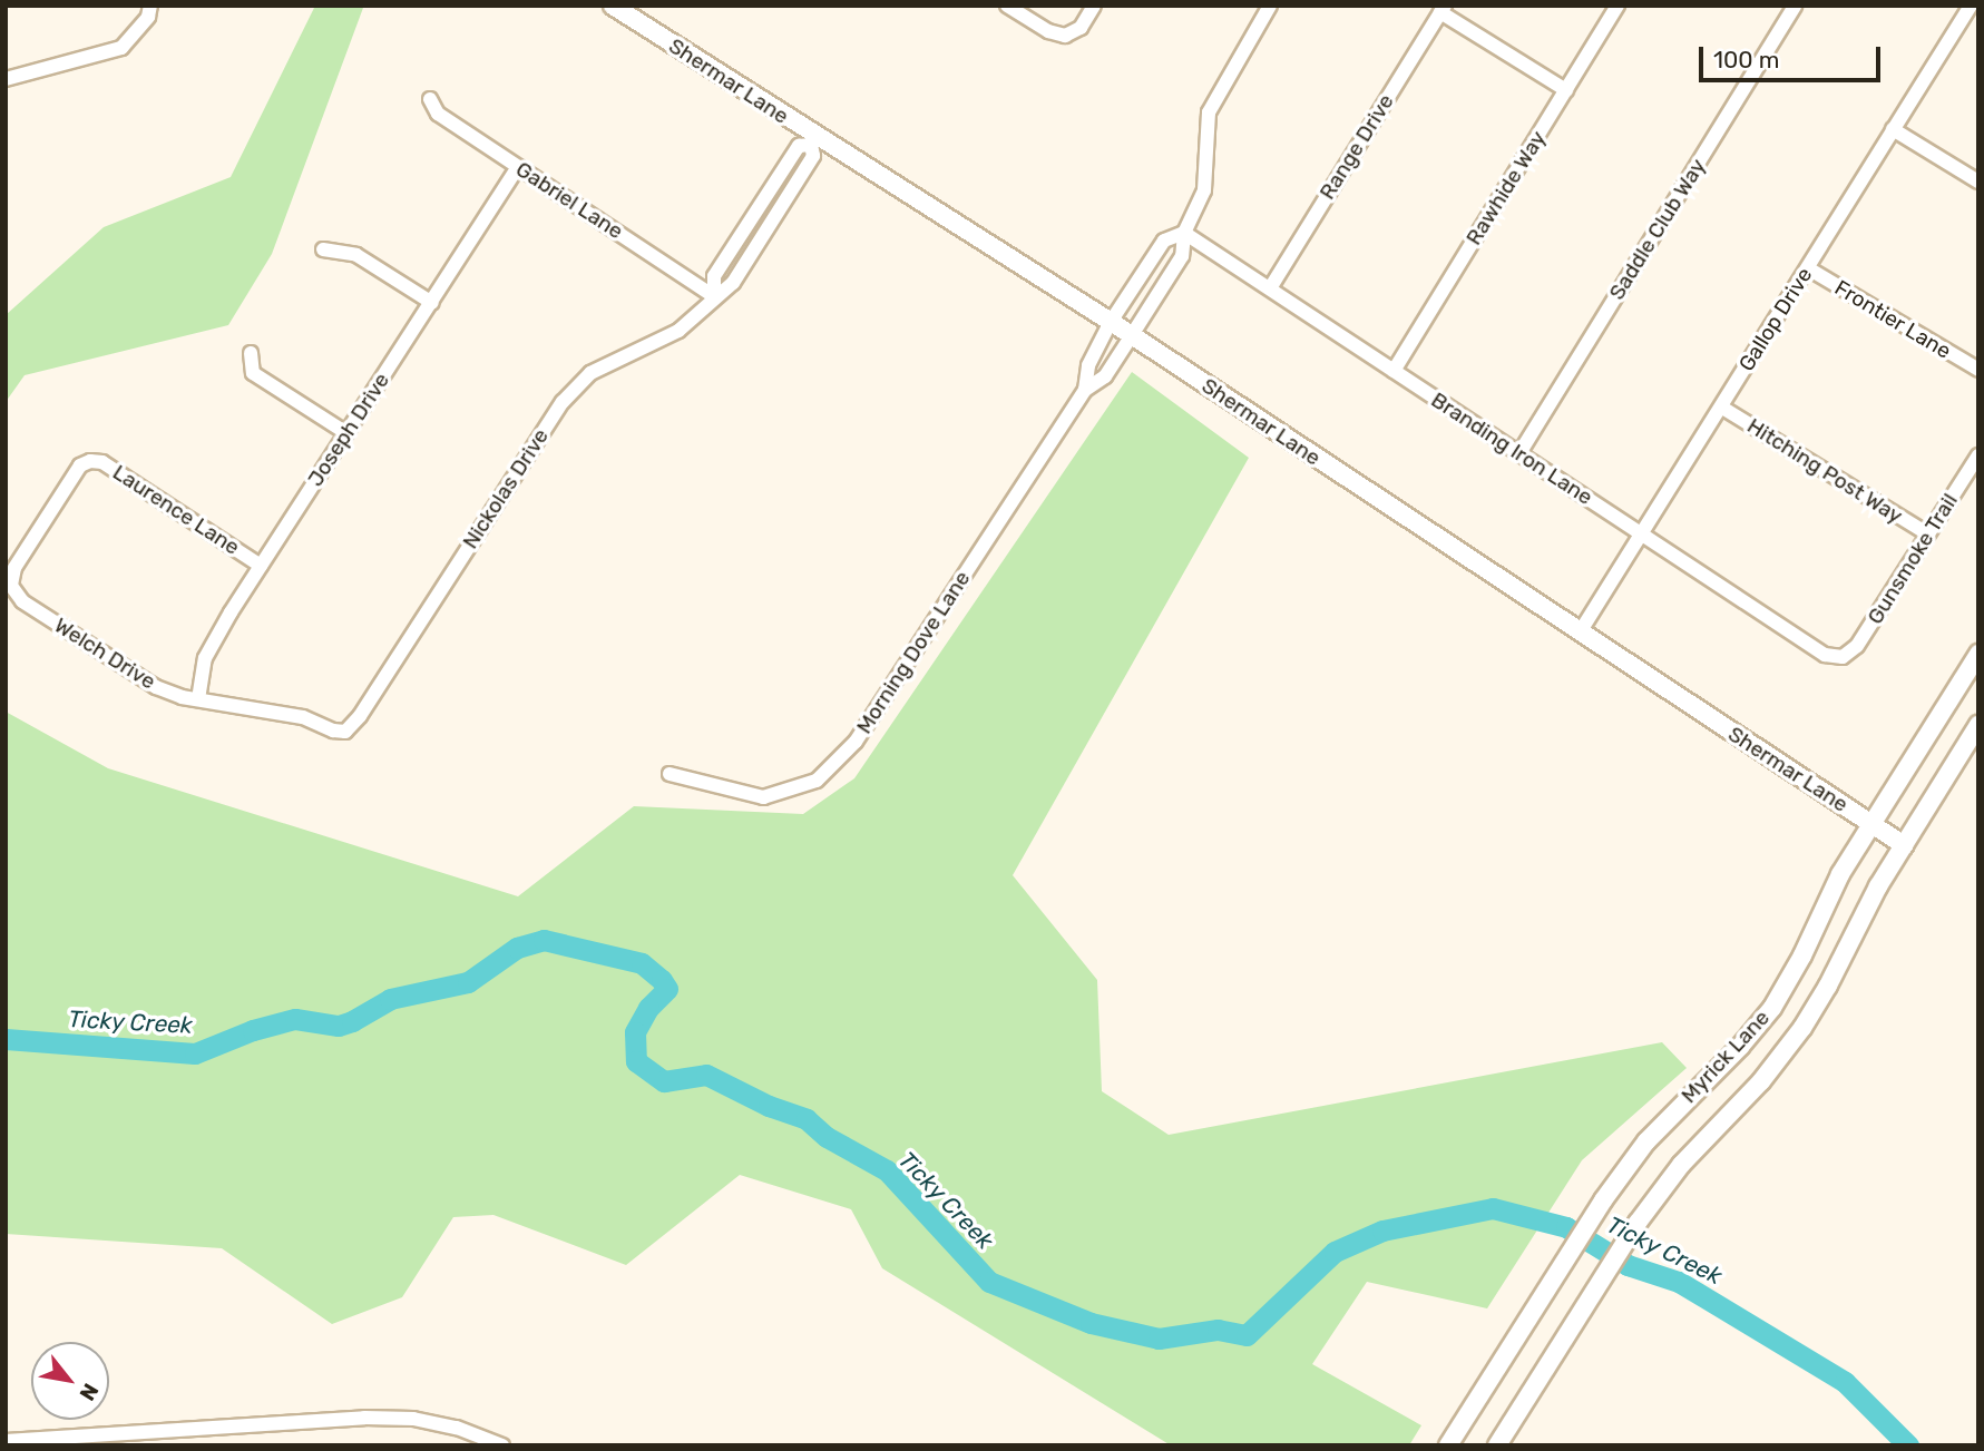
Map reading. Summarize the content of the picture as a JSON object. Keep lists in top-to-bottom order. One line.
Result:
{"streets":{"street":["Shermar Lane","Range Drive","Rawhide Way","Gabriel Lane","Saddle Club Way","Gallop Drive","Frontier Lane","Joseph Drive","Branding Iron Lane","Hitching Post Way","Nickolas Drive","Laurence Lane","Gunsmoke Trail","Morning Dove Lane","Welch Drive","Myrick Lane"]},"crossings":[["Shermar Lane","Gallop Drive"],["Shermar Lane","Nickolas Drive"],["Shermar Lane","Morning Dove Lane"],["Shermar Lane","Myrick Lane"],["Range Drive","Branding Iron Lane"],["Rawhide Way","Branding Iron Lane"],["Gabriel Lane","Joseph Drive"],["Gabriel Lane","Nickolas Drive"],["Saddle Club Way","Branding Iron Lane"],["Gallop Drive","Frontier Lane"],["Gallop Drive","Branding Iron Lane"],["Gallop Drive","Hitching Post Way"],["Joseph Drive","Laurence Lane"],["Joseph Drive","Welch Drive"],["Branding Iron Lane","Gunsmoke Trail"],["Branding Iron Lane","Morning Dove Lane"],["Hitching Post Way","Gunsmoke Trail"],["Nickolas Drive","Welch Drive"],["Laurence Lane","Welch Drive"]],"water":["Ticky Creek"],"scale_bar":"100 m","north":"bottom right"}
